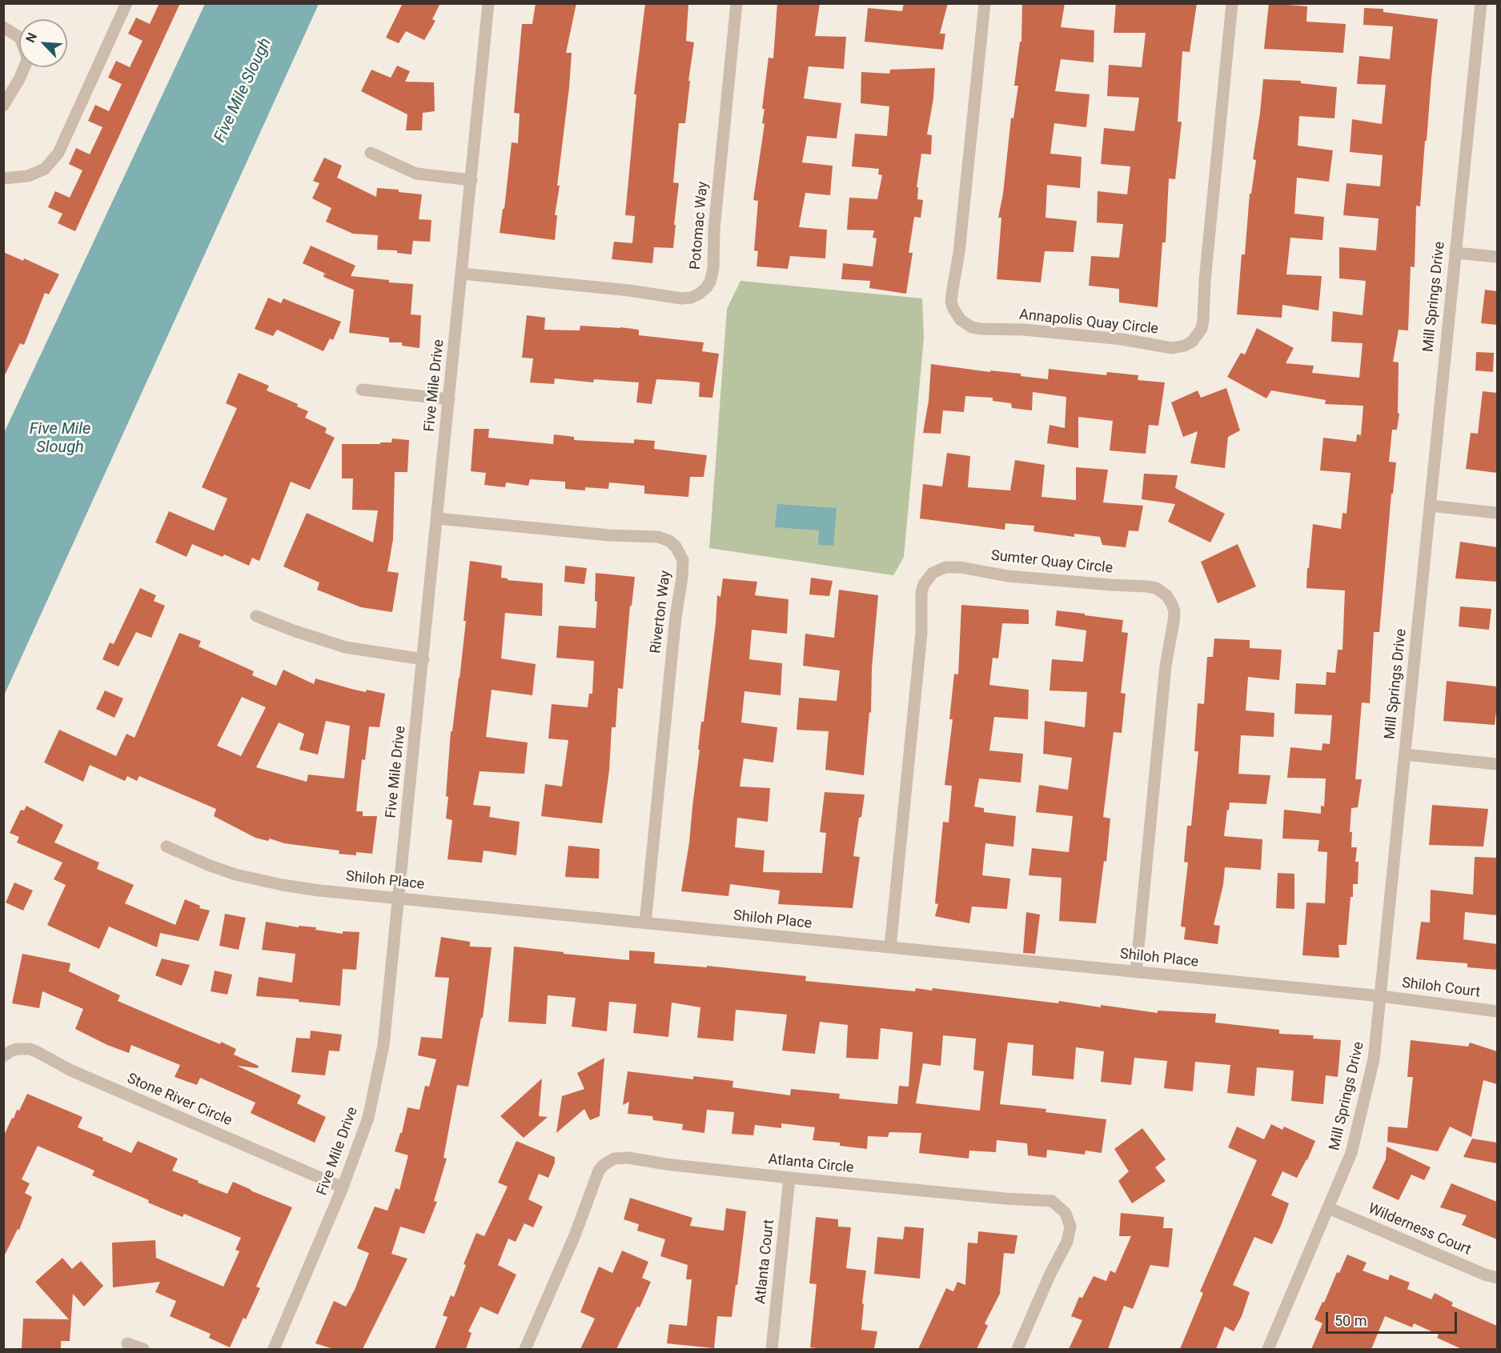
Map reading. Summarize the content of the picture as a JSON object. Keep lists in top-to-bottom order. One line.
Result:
{"streets":{"street":["Potomac Way","Mill Springs Drive","Annapolis Quay Circle","Five Mile Drive","Sumter Quay Circle","Riverton Way","Shiloh Place","Shiloh Court","Stone River Circle","Atlanta Circle","Wilderness Court","Atlanta Court"]},"crossings":[["Potomac Way","Five Mile Drive"],["Mill Springs Drive","Shiloh Place"],["Mill Springs Drive","Shiloh Court"],["Mill Springs Drive","Wilderness Court"],["Five Mile Drive","Riverton Way"],["Five Mile Drive","Shiloh Place"],["Five Mile Drive","Stone River Circle"],["Sumter Quay Circle","Shiloh Place"],["Riverton Way","Shiloh Place"],["Shiloh Place","Shiloh Court"],["Atlanta Circle","Atlanta Court"]],"water":["Five Mile Slough"],"scale_bar":"50 m","north":"top left"}
